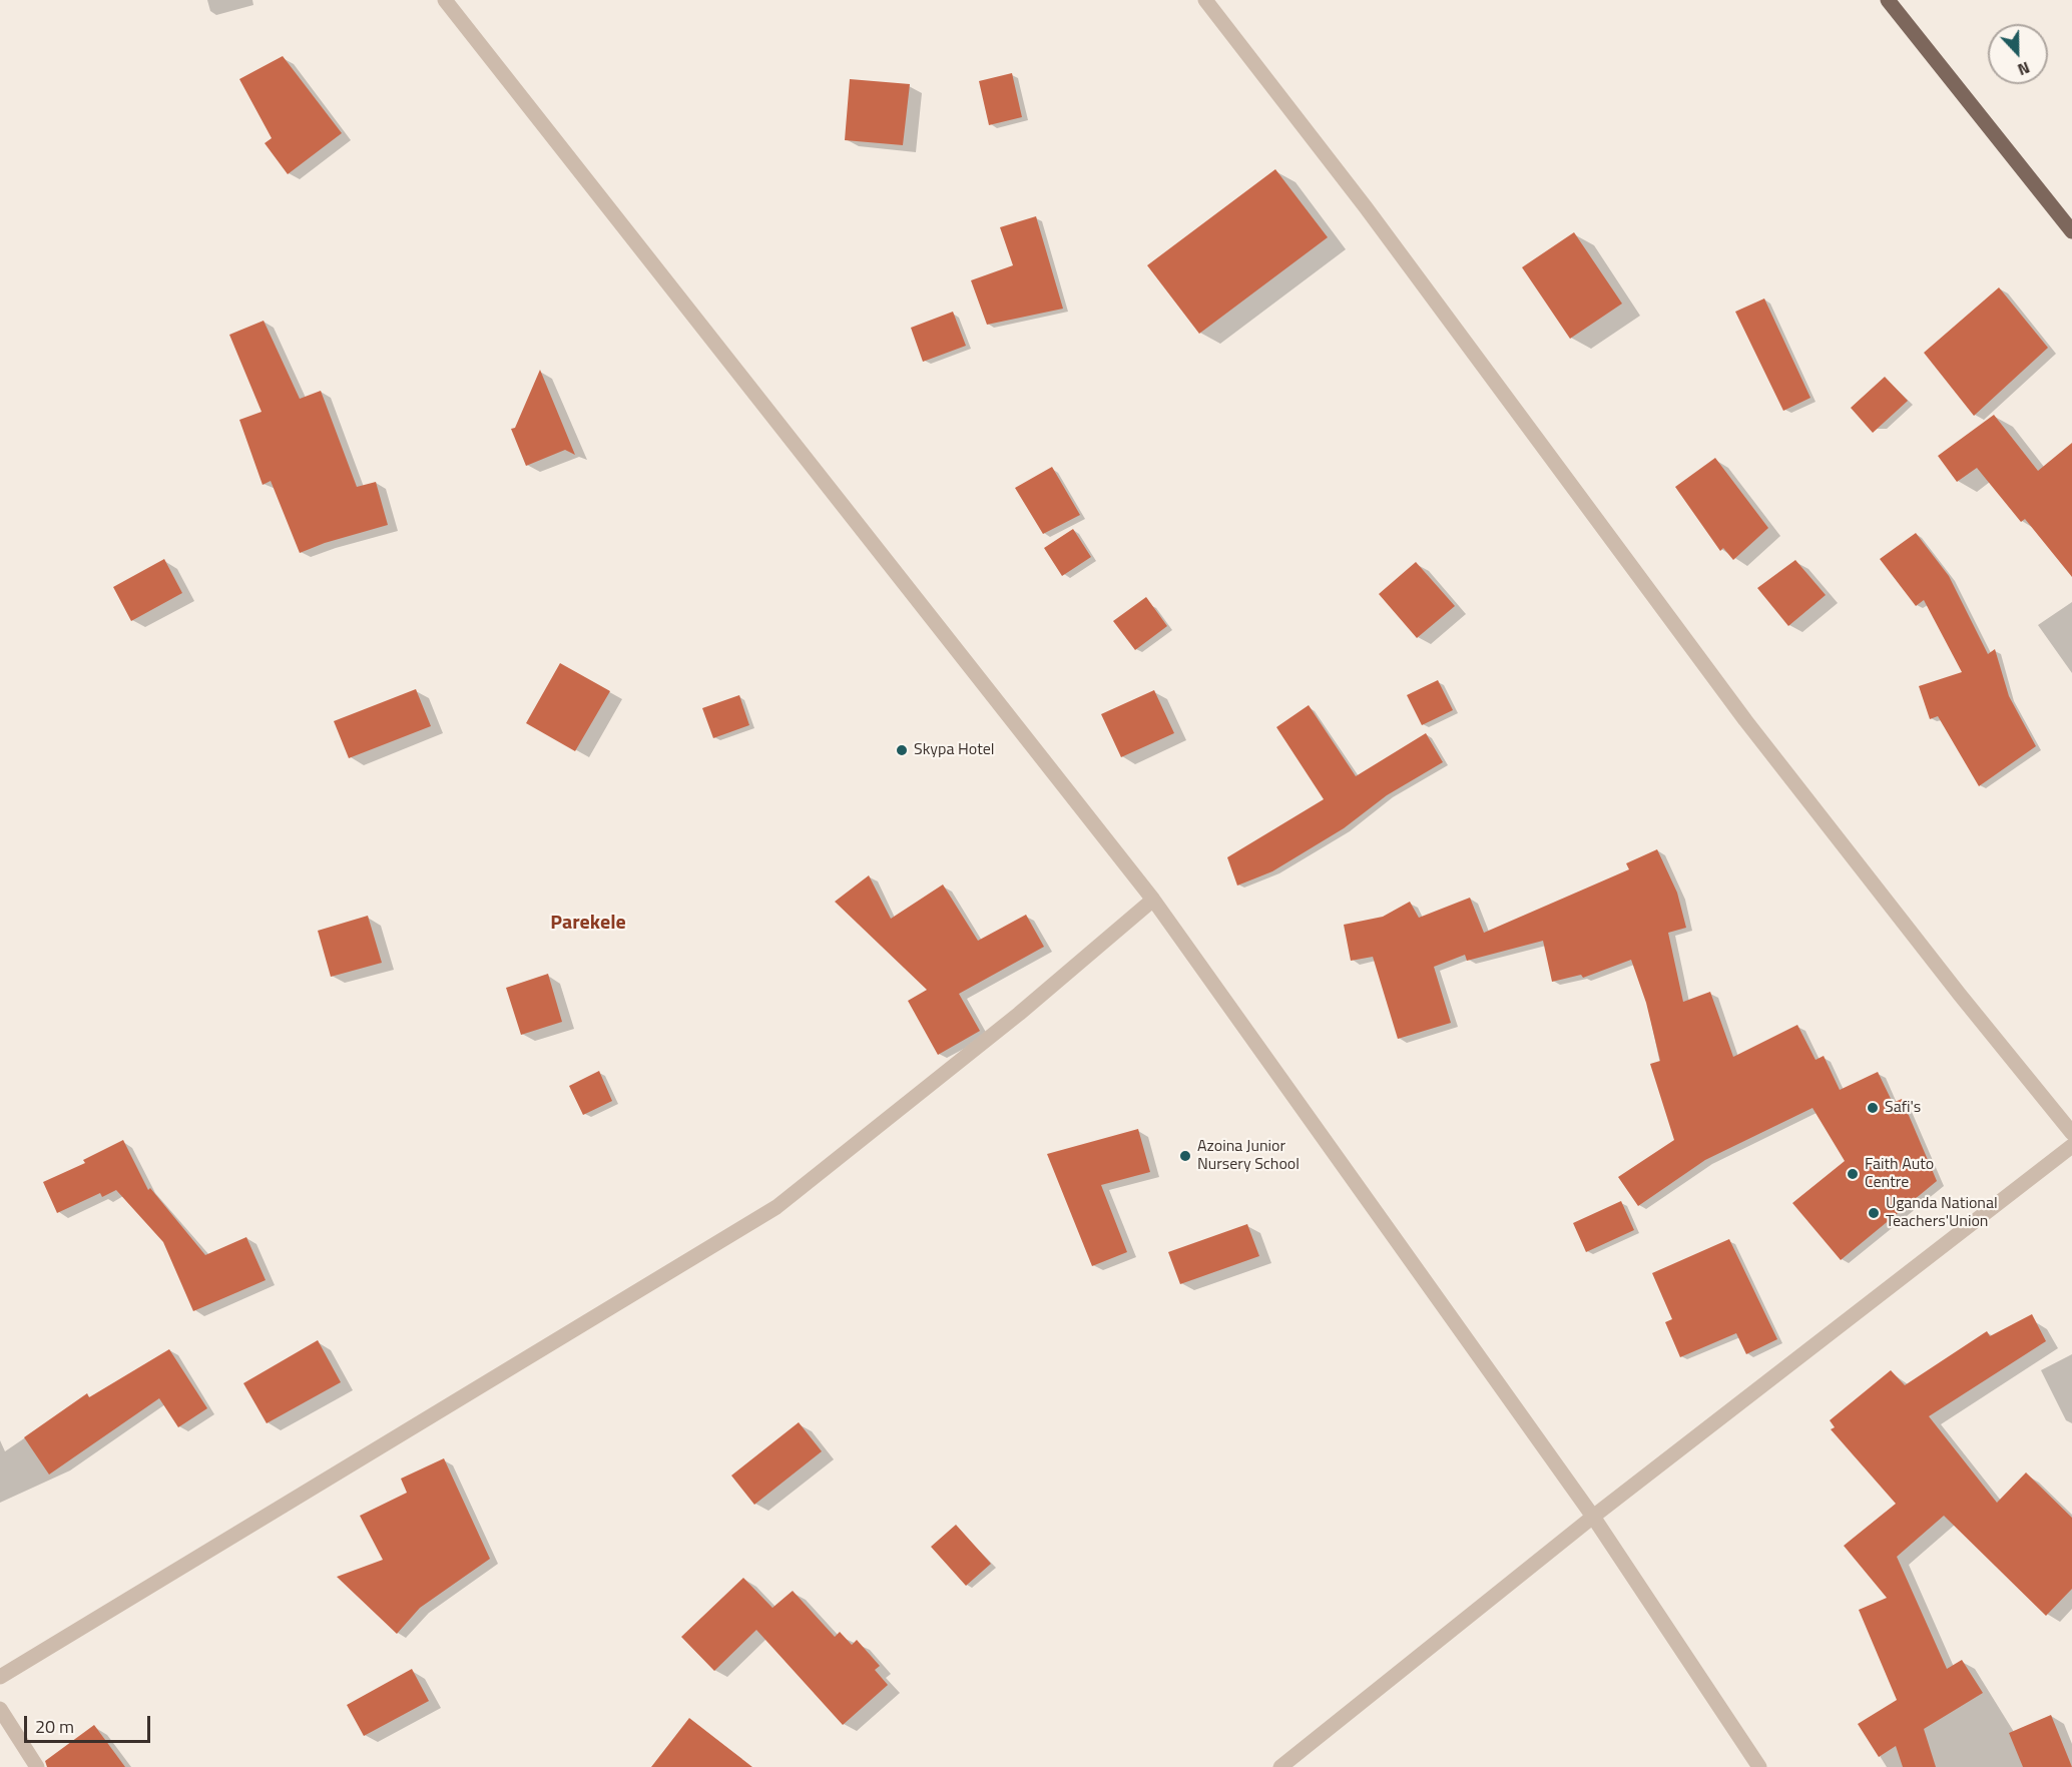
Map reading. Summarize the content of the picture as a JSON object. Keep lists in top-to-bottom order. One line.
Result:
{"districts":["Parekele"],"places":["Skypa Hotel","Safi's","Azoina Junior Nursery School","Faith Auto Centre","Uganda National Teachers'Union"],"scale_bar":"20 m","north":"bottom"}
